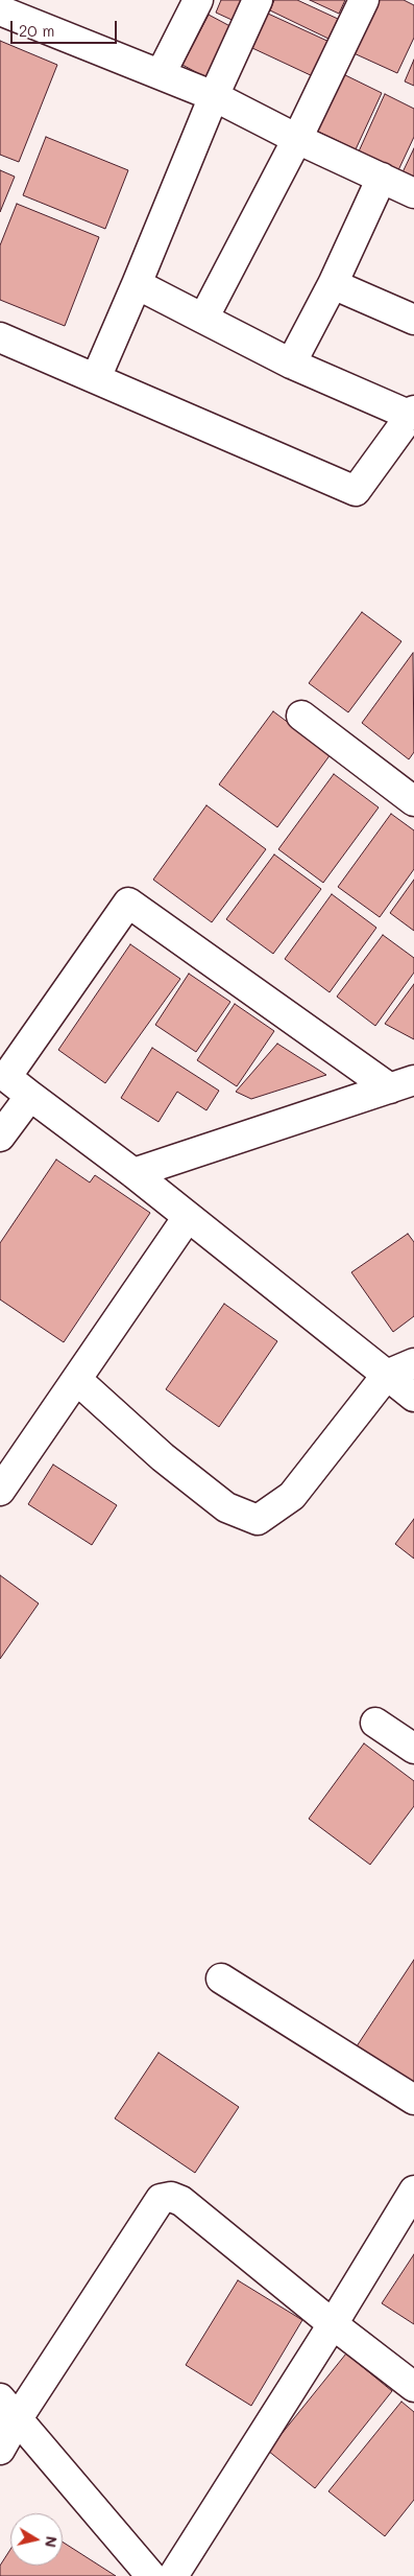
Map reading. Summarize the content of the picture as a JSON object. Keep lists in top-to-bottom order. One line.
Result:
{"scale_bar":"20 m","north":"right"}
